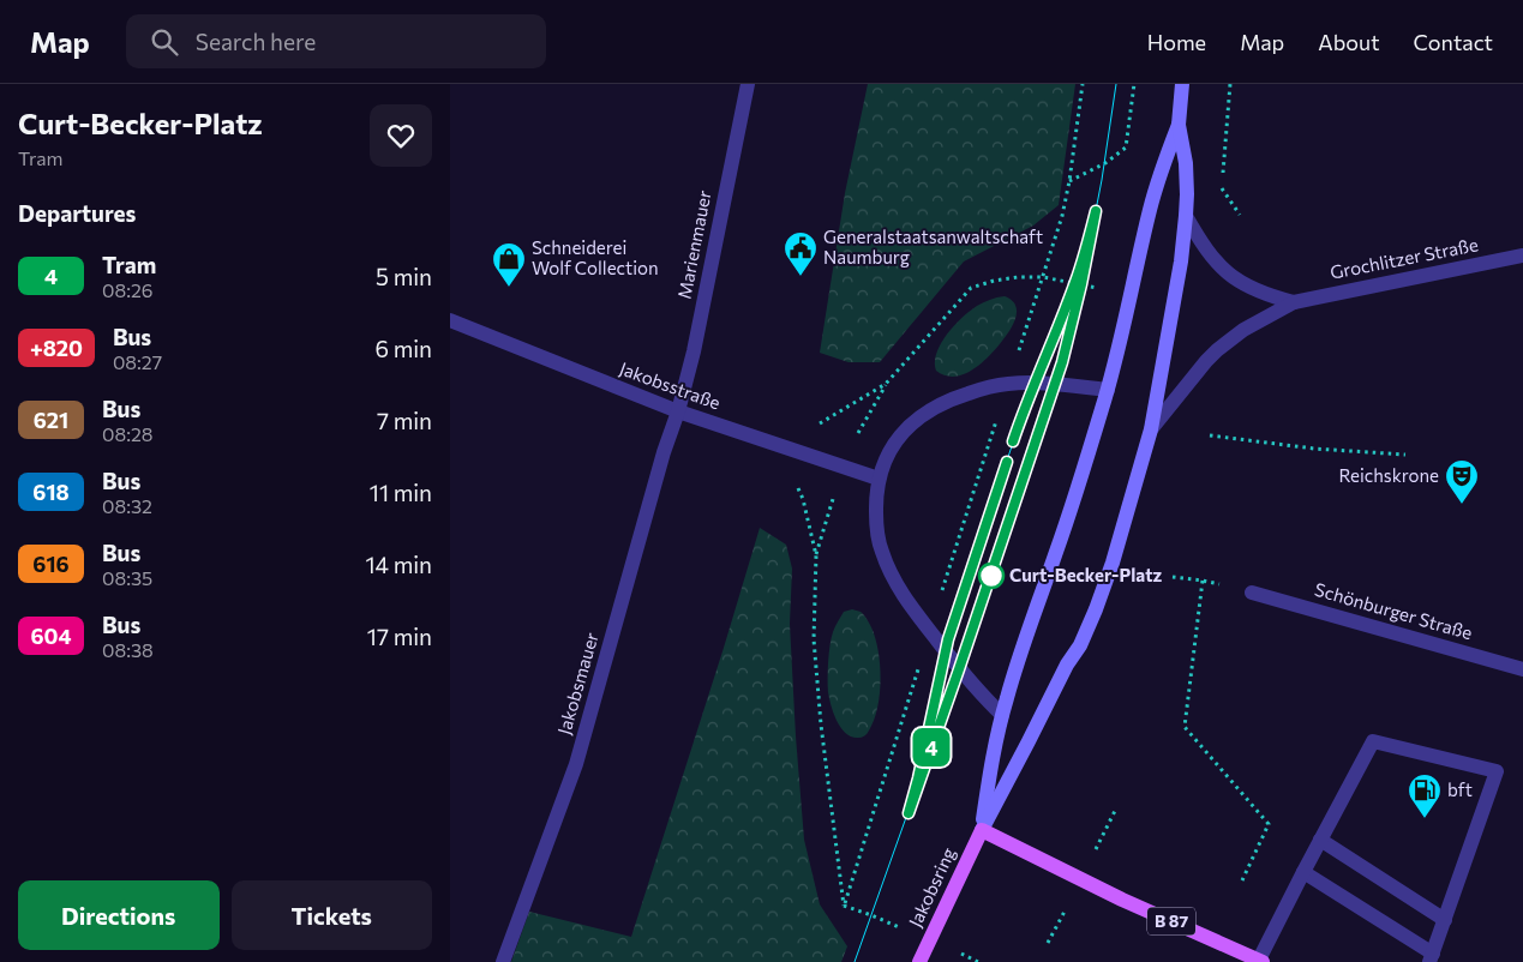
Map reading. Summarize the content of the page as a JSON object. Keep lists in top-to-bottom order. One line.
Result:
{"streets":{"main road":["Jakobsring","B 87"],"street":["Marienmauer","Grochlitzer Straße","Jakobsstraße","Schönburger Straße","Jakobsmauer"]},"crossings":[["Marienmauer","Jakobsstraße"],["Marienmauer","Jakobsmauer"],["Jakobsstraße","Jakobsmauer"],["Jakobsring","B 87"]],"places":{"public building":["Generalstaatsanwaltschaft Naumburg"],"shop":["Schneiderei Wolf Collection"],"theatre":["Reichskrone"],"other":["Curt-Becker-Platz"],"fuel station":["bft"]},"lines":["tram line 4"],"page":{"header":"Map","search":"Search here","nav":["Home","Map","About","Contact"],"heading":[["Curt-Becker-Platz","Tram"],"Departures"],"on_map":"4","list":[{"mark":"4","name":"Tram","note":"08:26","value":"5 min"},{"mark":"+820","name":"Bus","note":"08:27","value":"6 min"},{"mark":"621","name":"Bus","note":"08:28","value":"7 min"},{"mark":"618","name":"Bus","note":"08:32","value":"11 min"},{"mark":"616","name":"Bus","note":"08:35","value":"14 min"},{"mark":"604","name":"Bus","note":"08:38","value":"17 min"}],"buttons":["Directions","Tickets"]}}
